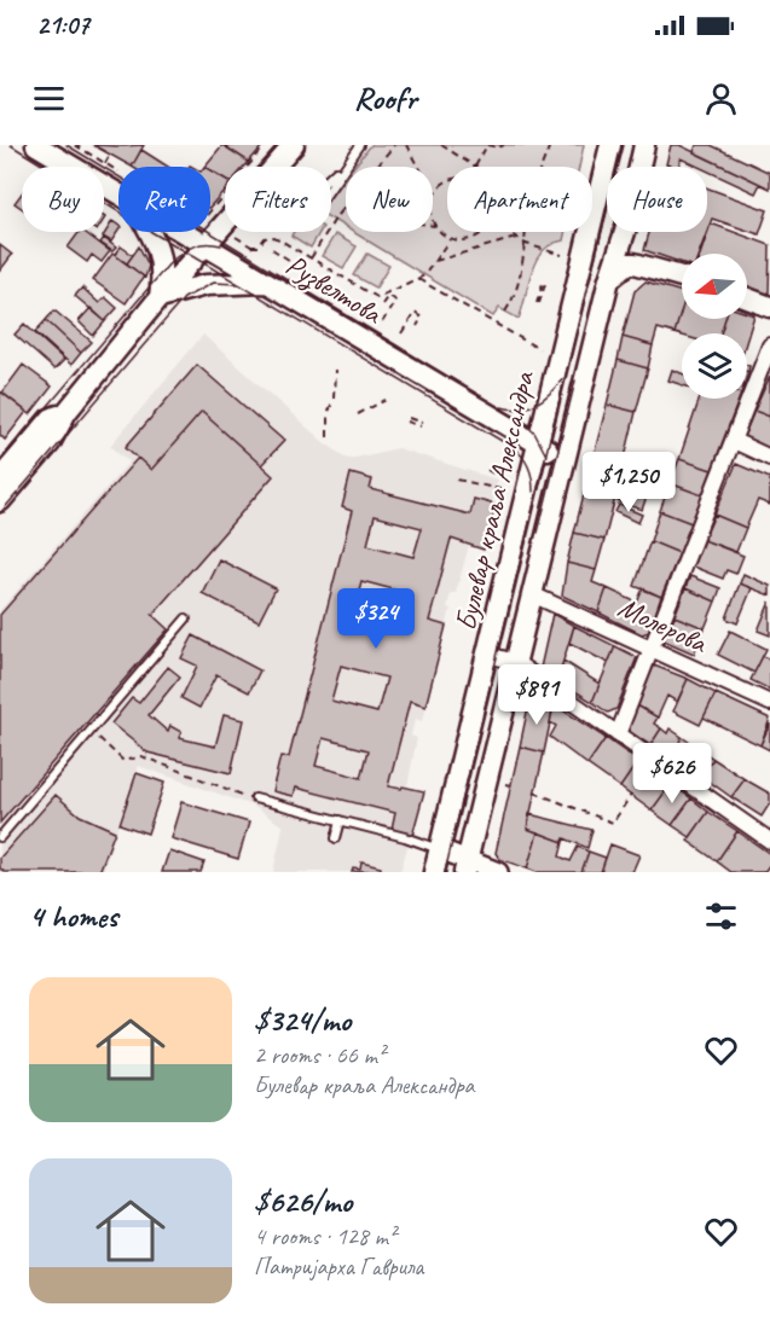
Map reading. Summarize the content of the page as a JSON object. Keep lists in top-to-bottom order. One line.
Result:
{"streets":{"main road":["Рузвелтова","Булевар краља Александра"],"street":["Молерова"]},"crossings":[["Рузвелтова","Булевар краља Александра"],["Булевар краља Александра","Молерова"]],"north":"left","page":{"status":"21:07","header":"Roofr","chip":["Buy","Rent","Filters","New","Apartment","House"],"price":["$1,250","$324","$891","$626"],"heading":"4 homes","list":[{"name":"$324/mo","note":"2 rooms · 66 m² · Булевар краља Александра"},{"name":"$626/mo","note":"4 rooms · 128 m² · Патријарха Гаврила"}]}}
